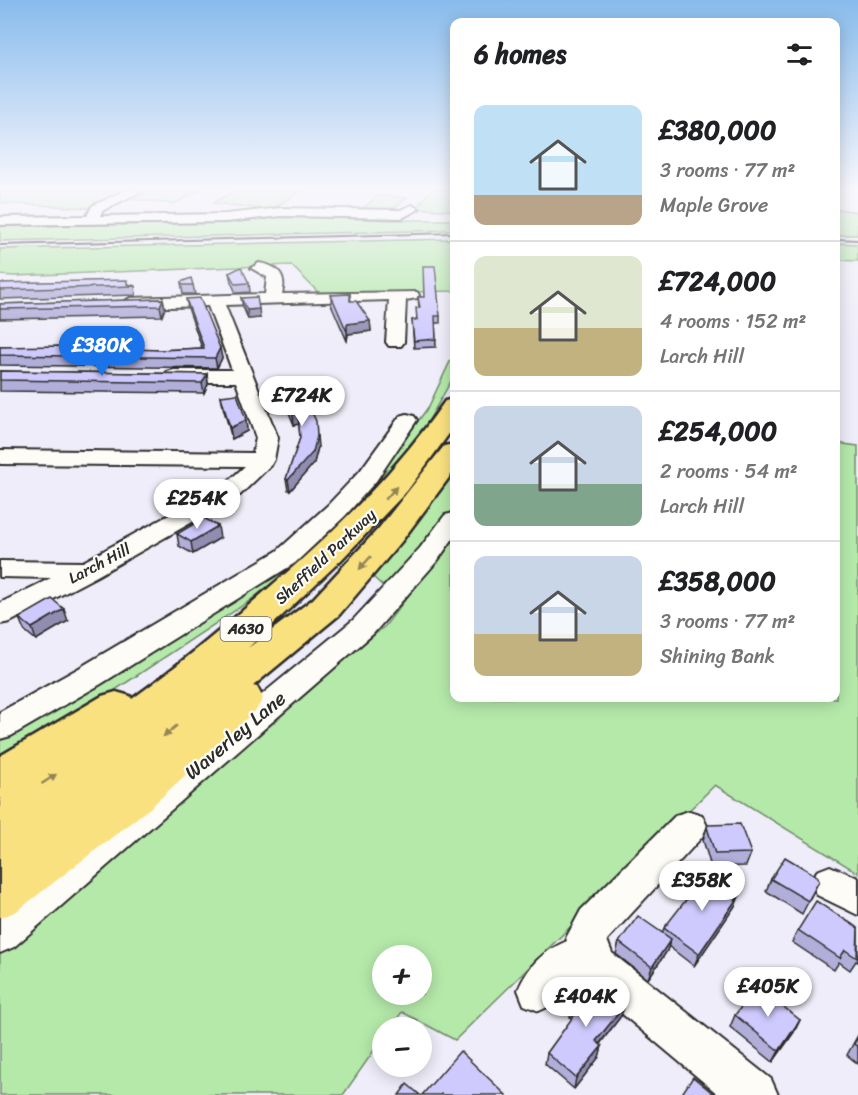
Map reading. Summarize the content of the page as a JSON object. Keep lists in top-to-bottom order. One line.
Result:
{"streets":{"highway":["Sheffield Parkway","A630"],"street":["Larch Hill","Waverley Lane"]},"crossings":[["Sheffield Parkway","A630"]],"page":{"heading":"6 homes","list":[{"name":"£380,000","note":"3 rooms · 77 m² · Maple Grove"},{"name":"£724,000","note":"4 rooms · 152 m² · Larch Hill"},{"name":"£254,000","note":"2 rooms · 54 m² · Larch Hill"},{"name":"£358,000","note":"3 rooms · 77 m² · Shining Bank"}],"price":["£380K","£724K","£254K","£358K","£405K","£404K"],"map_buttons":["+","−"]}}
